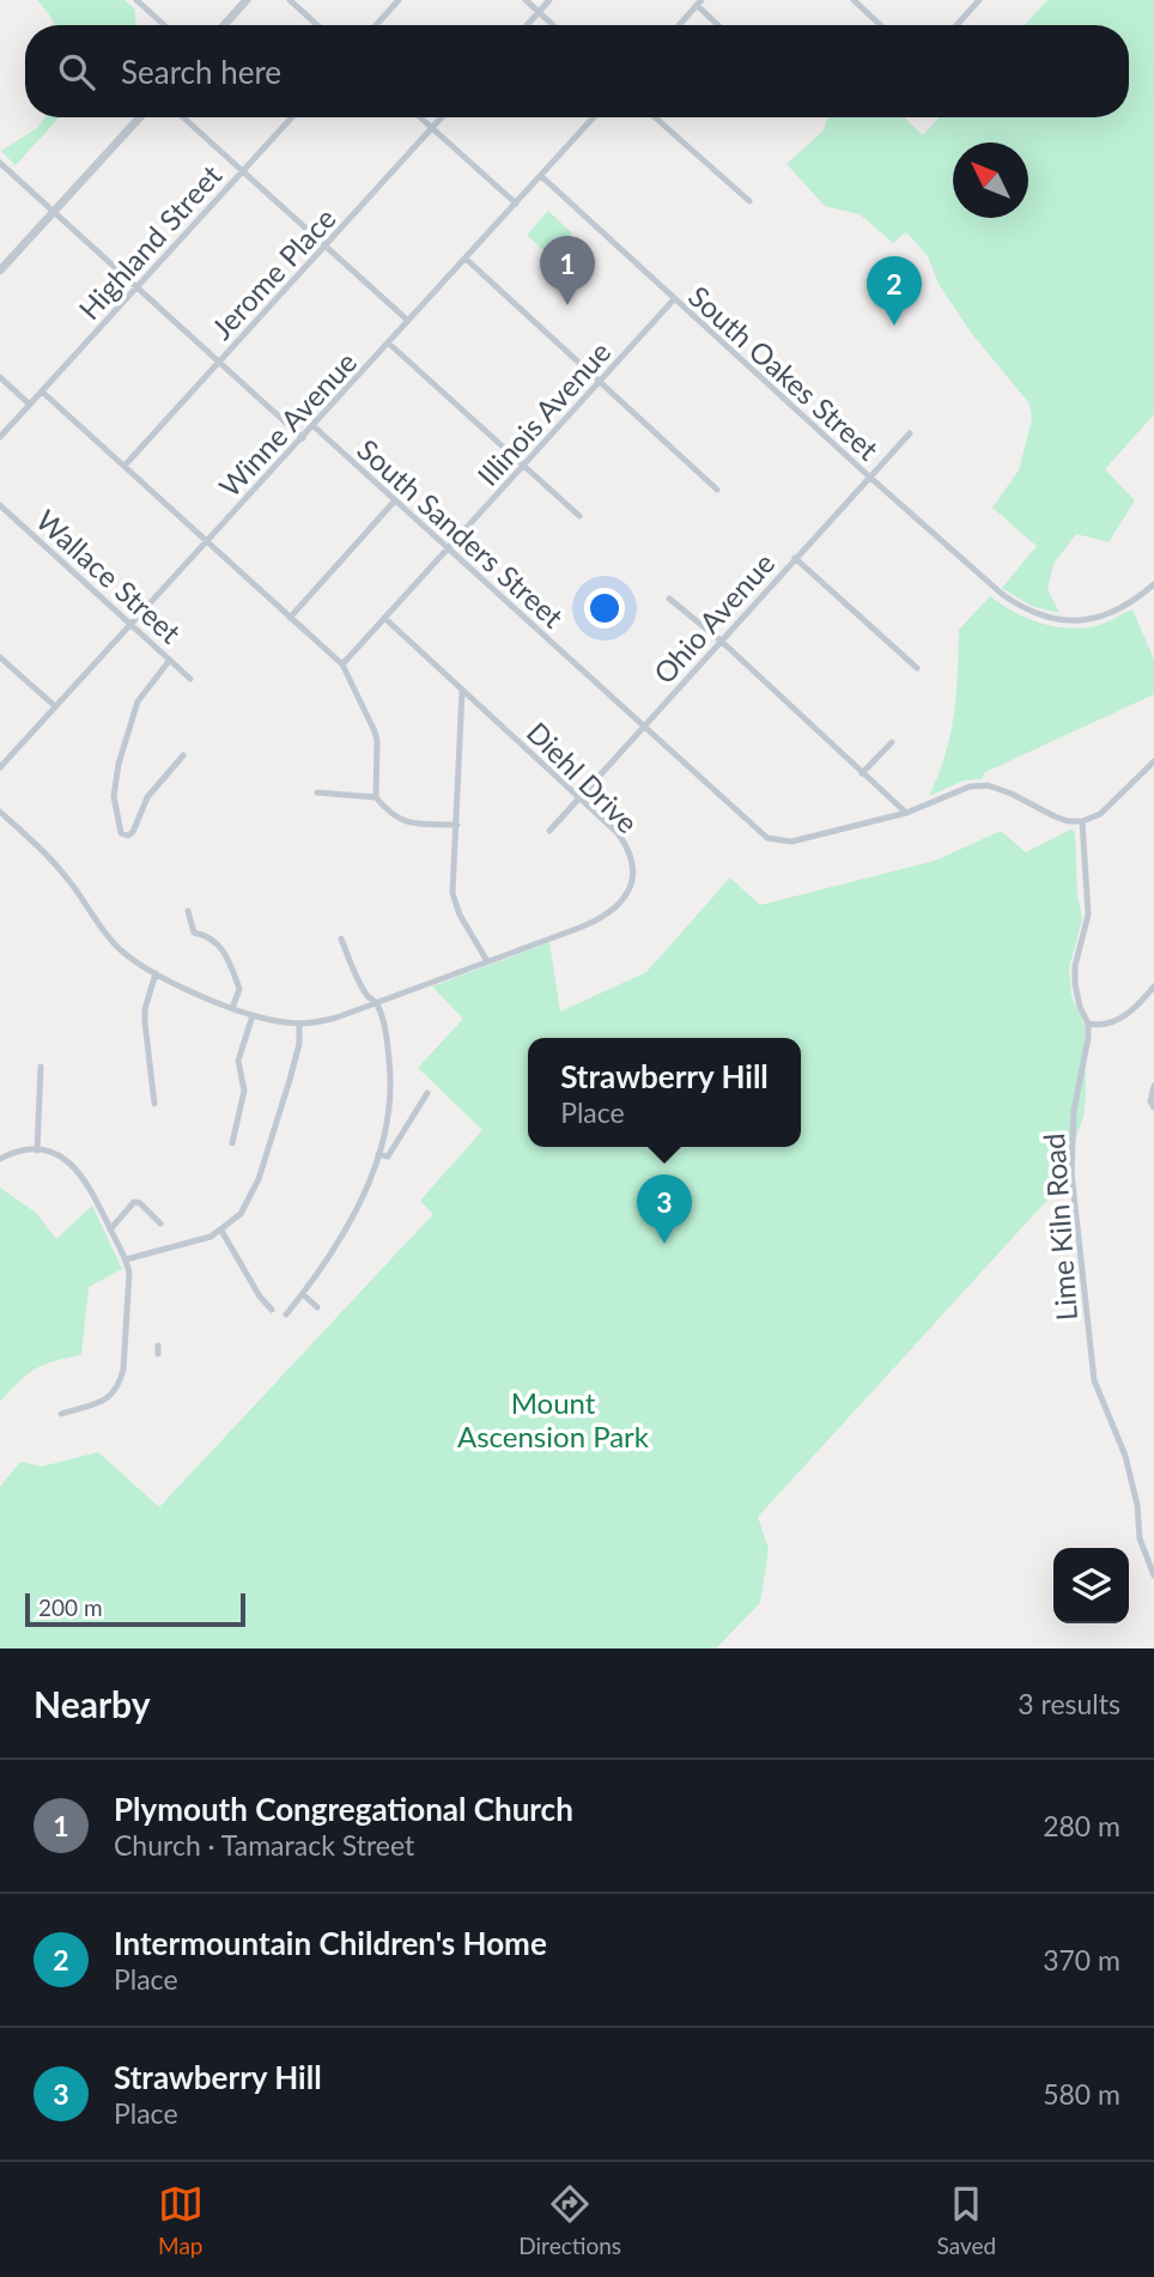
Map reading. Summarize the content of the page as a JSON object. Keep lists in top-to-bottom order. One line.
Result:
{"streets":{"street":["Highland Street","Jerome Place","South Oakes Street","Illinois Avenue","Winne Avenue","South Sanders Street","Wallace Street","Ohio Avenue","Diehl Drive","Lime Kiln Road"]},"crossings":[["South Oakes Street","Illinois Avenue"],["South Oakes Street","Winne Avenue"],["South Oakes Street","Ohio Avenue"],["Illinois Avenue","South Sanders Street"],["Illinois Avenue","Diehl Drive"],["Winne Avenue","South Sanders Street"],["Winne Avenue","Wallace Street"],["South Sanders Street","Ohio Avenue"],["Ohio Avenue","Diehl Drive"]],"parks":["Mount Ascension Park"],"scale_bar":"200 m","north":"top left","page":{"search":"Search here","pins":["1","2","3"],"popup":["Strawberry Hill","Place"],"scale":"200 m","heading":["Nearby","3 results"],"list":[{"mark":"1","name":"Plymouth Congregational Church","note":"Church · Tamarack Street","value":"280 m"},{"mark":"2","name":"Intermountain Children's Home","note":"Place","value":"370 m"},{"mark":"3","name":"Strawberry Hill","note":"Place","value":"580 m"}],"nav":["Map","Directions","Saved"]}}
